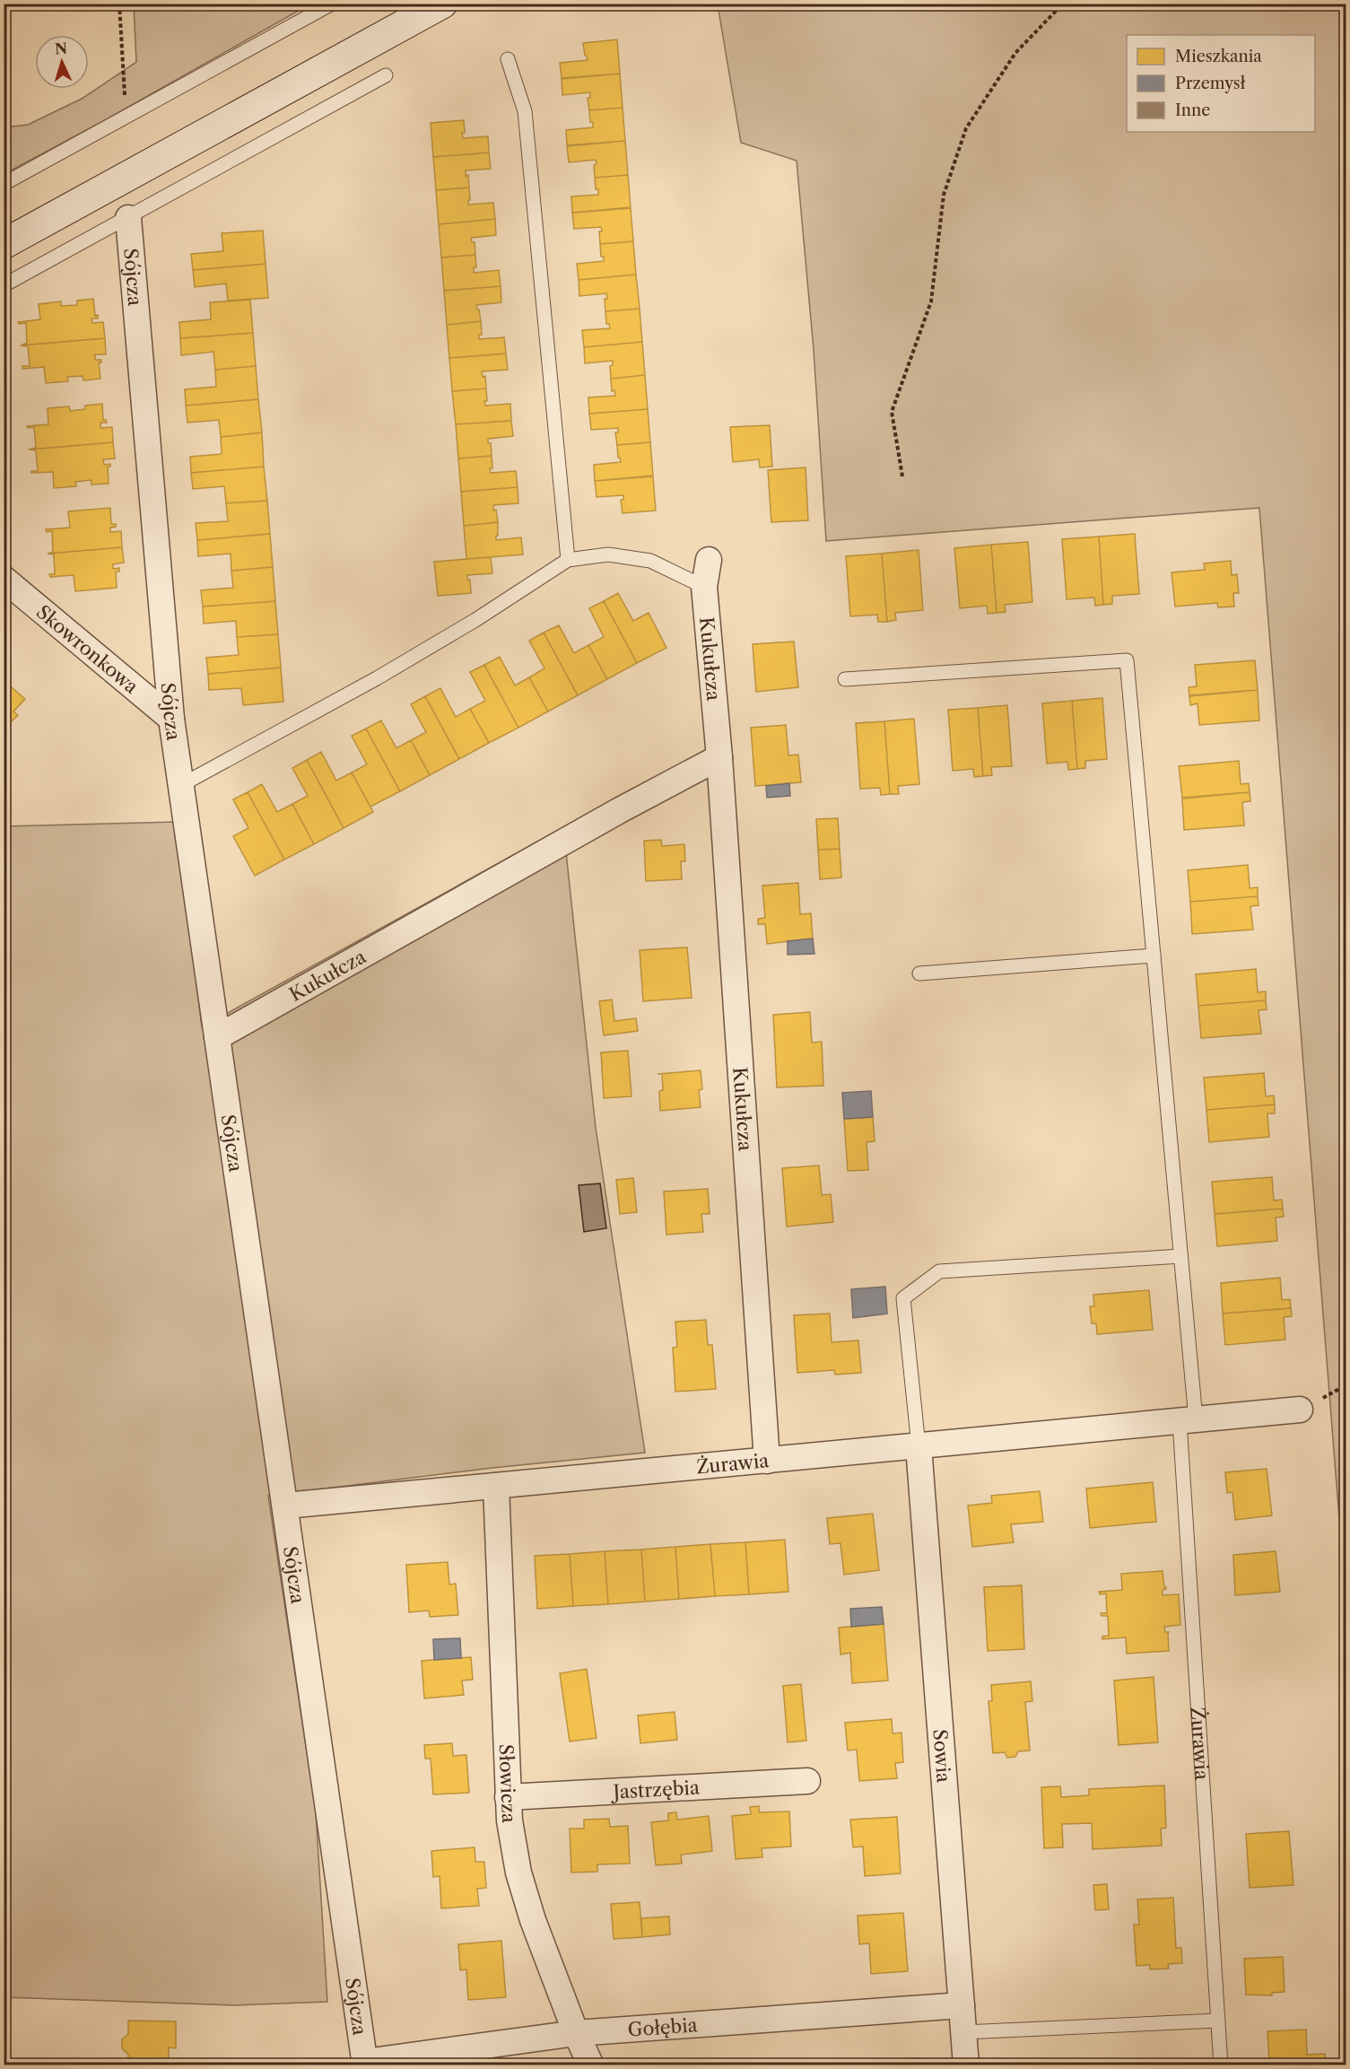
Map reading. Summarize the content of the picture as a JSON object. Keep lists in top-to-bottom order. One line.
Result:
{"streets":{"street":["Sójcza","Skowronkowa","Kukułcza","Żurawia","Sowia","Słowicza","Jastrzębia","Gołębia"]},"crossings":[["Sójcza","Skowronkowa"],["Sójcza","Kukułcza"],["Sójcza","Żurawia"],["Sójcza","Gołębia"],["Kukułcza","Żurawia"],["Żurawia","Sowia"],["Żurawia","Słowicza"],["Sowia","Gołębia"],["Słowicza","Jastrzębia"],["Słowicza","Gołębia"]],"legend":["Mieszkania","Przemysł","Inne"],"north":"top"}
